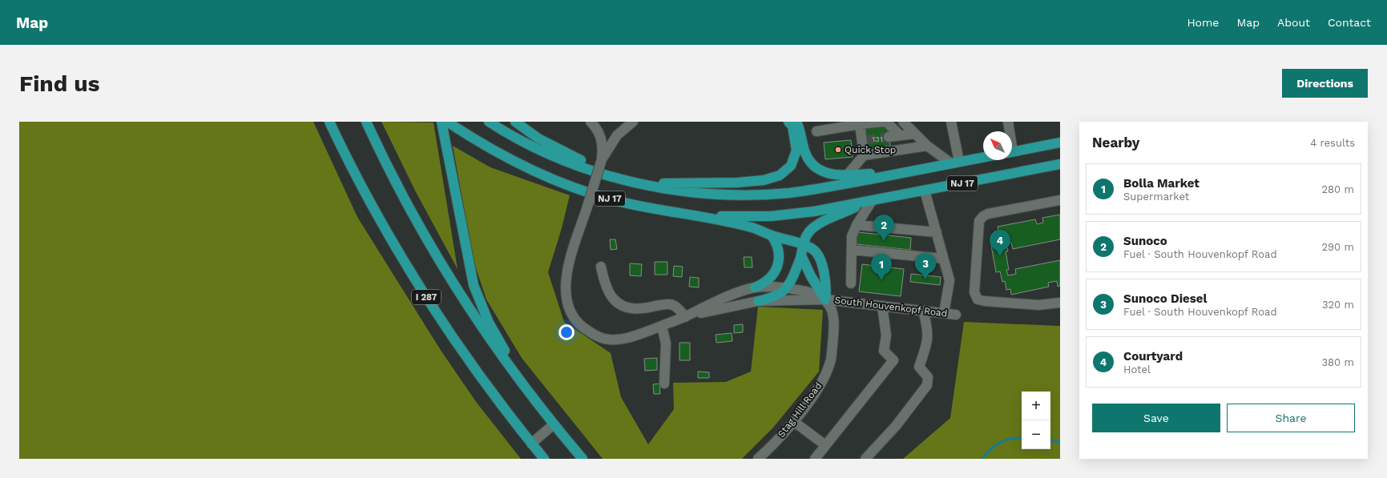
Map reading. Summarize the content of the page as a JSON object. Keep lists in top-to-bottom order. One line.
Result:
{"streets":{"highway":["NJ 17","I 287"],"street":["South Houvenkopf Road","Stag Hill Road"]},"crossings":[["South Houvenkopf Road","Stag Hill Road"]],"places":["Quick Stop"],"house_numbers":["131"],"north":"top left","page":{"header":"Map","nav":["Home","Map","About","Contact"],"buttons":["Directions",["Save","Share"]],"title":"Find us","heading":["Nearby","4 results"],"list":[{"mark":"1","name":"Bolla Market","note":"Supermarket","value":"280 m"},{"mark":"2","name":"Sunoco","note":"Fuel · South Houvenkopf Road","value":"290 m"},{"mark":"3","name":"Sunoco Diesel","note":"Fuel · South Houvenkopf Road","value":"320 m"},{"mark":"4","name":"Courtyard","note":"Hotel","value":"380 m"}],"pins":["2","4","3","1"],"map_buttons":["+","−"]}}
